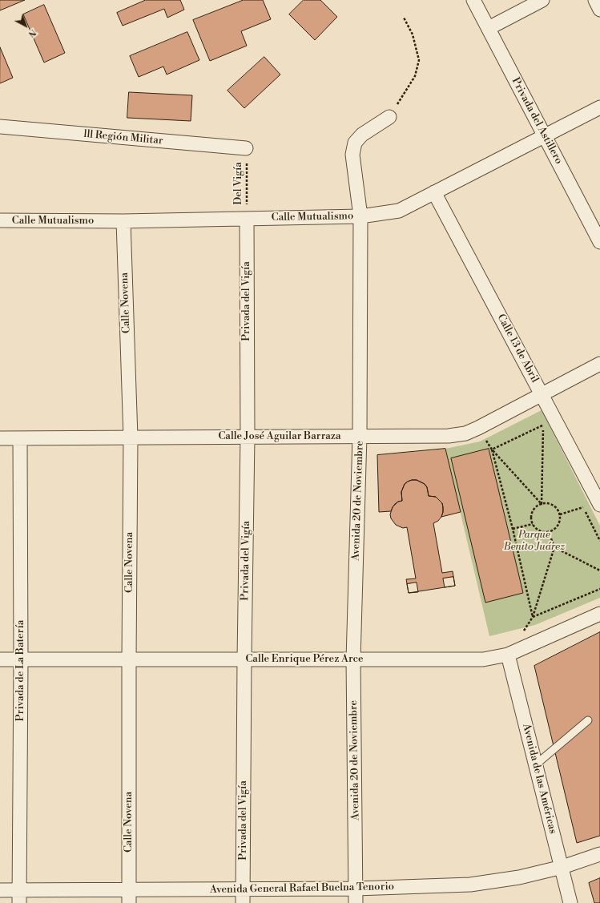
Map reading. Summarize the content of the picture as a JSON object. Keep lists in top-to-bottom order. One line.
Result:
{"streets":{"street":["Privada del Astillero","lll Región Militar","Calle Mutualismo","Privada del Vigía","Calle Novena","Calle 13 de Abril","Calle José Aguilar Barraza","Avenida 20 de Noviembre","Calle Enrique Pérez Arce","Privada de La Batería","Avenida de las Américas","Avenida General Rafael Buelna Tenorio"],"path":["Del Vigía"]},"crossings":[["Privada del Astillero","Calle Mutualismo"],["lll Región Militar","Del Vigía"],["Del Vigía","Calle Mutualismo"],["Del Vigía","Privada del Vigía"],["Calle Mutualismo","Privada del Vigía"],["Calle Mutualismo","Calle Novena"],["Calle Mutualismo","Calle 13 de Abril"],["Calle Mutualismo","Avenida 20 de Noviembre"],["Privada del Vigía","Calle José Aguilar Barraza"],["Privada del Vigía","Calle Enrique Pérez Arce"],["Privada del Vigía","Avenida General Rafael Buelna Tenorio"],["Calle Novena","Calle José Aguilar Barraza"],["Calle Novena","Calle Enrique Pérez Arce"],["Calle Novena","Avenida General Rafael Buelna Tenorio"],["Calle 13 de Abril","Calle José Aguilar Barraza"],["Calle José Aguilar Barraza","Avenida 20 de Noviembre"],["Calle José Aguilar Barraza","Privada de La Batería"],["Avenida 20 de Noviembre","Calle Enrique Pérez Arce"],["Avenida 20 de Noviembre","Avenida General Rafael Buelna Tenorio"],["Calle Enrique Pérez Arce","Privada de La Batería"],["Calle Enrique Pérez Arce","Avenida de las Américas"],["Privada de La Batería","Avenida General Rafael Buelna Tenorio"],["Avenida de las Américas","Avenida General Rafael Buelna Tenorio"]],"parks":["Parque Benito Juárez"],"north":"bottom right"}
